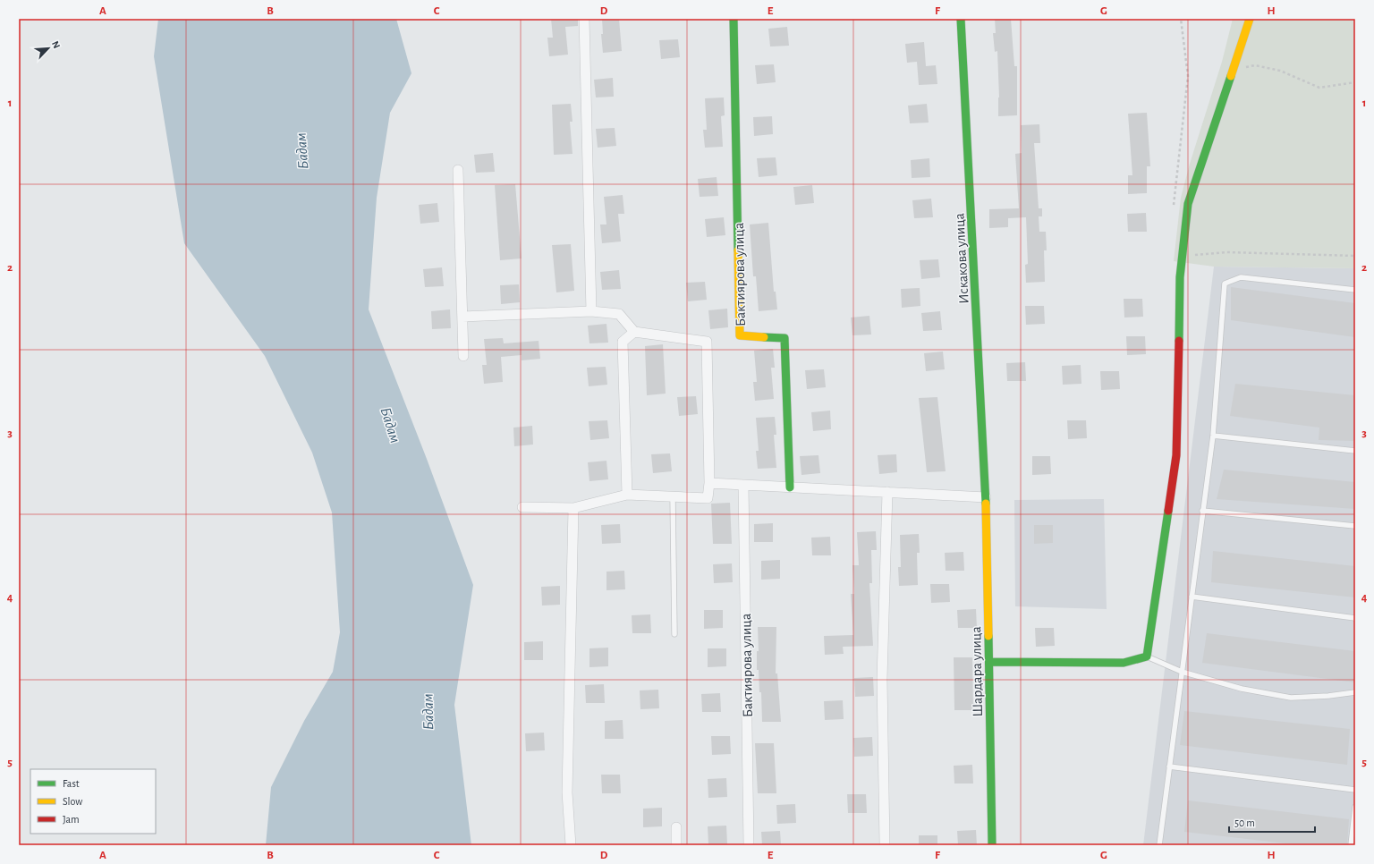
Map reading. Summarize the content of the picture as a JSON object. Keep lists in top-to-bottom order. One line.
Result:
{"streets":{"street":["Искакова улица","Бактиярова улица","Шардара улица"]},"crossings":[["Искакова улица","Шардара улица"]],"water":["Бадам"],"legend":["Fast","Slow","Jam"],"scale_bar":"50 m","north":"top right","grid":{"columns":["A","B","C","D","E","F","G","H"],"rows":["1","2","3","4","5"]}}
